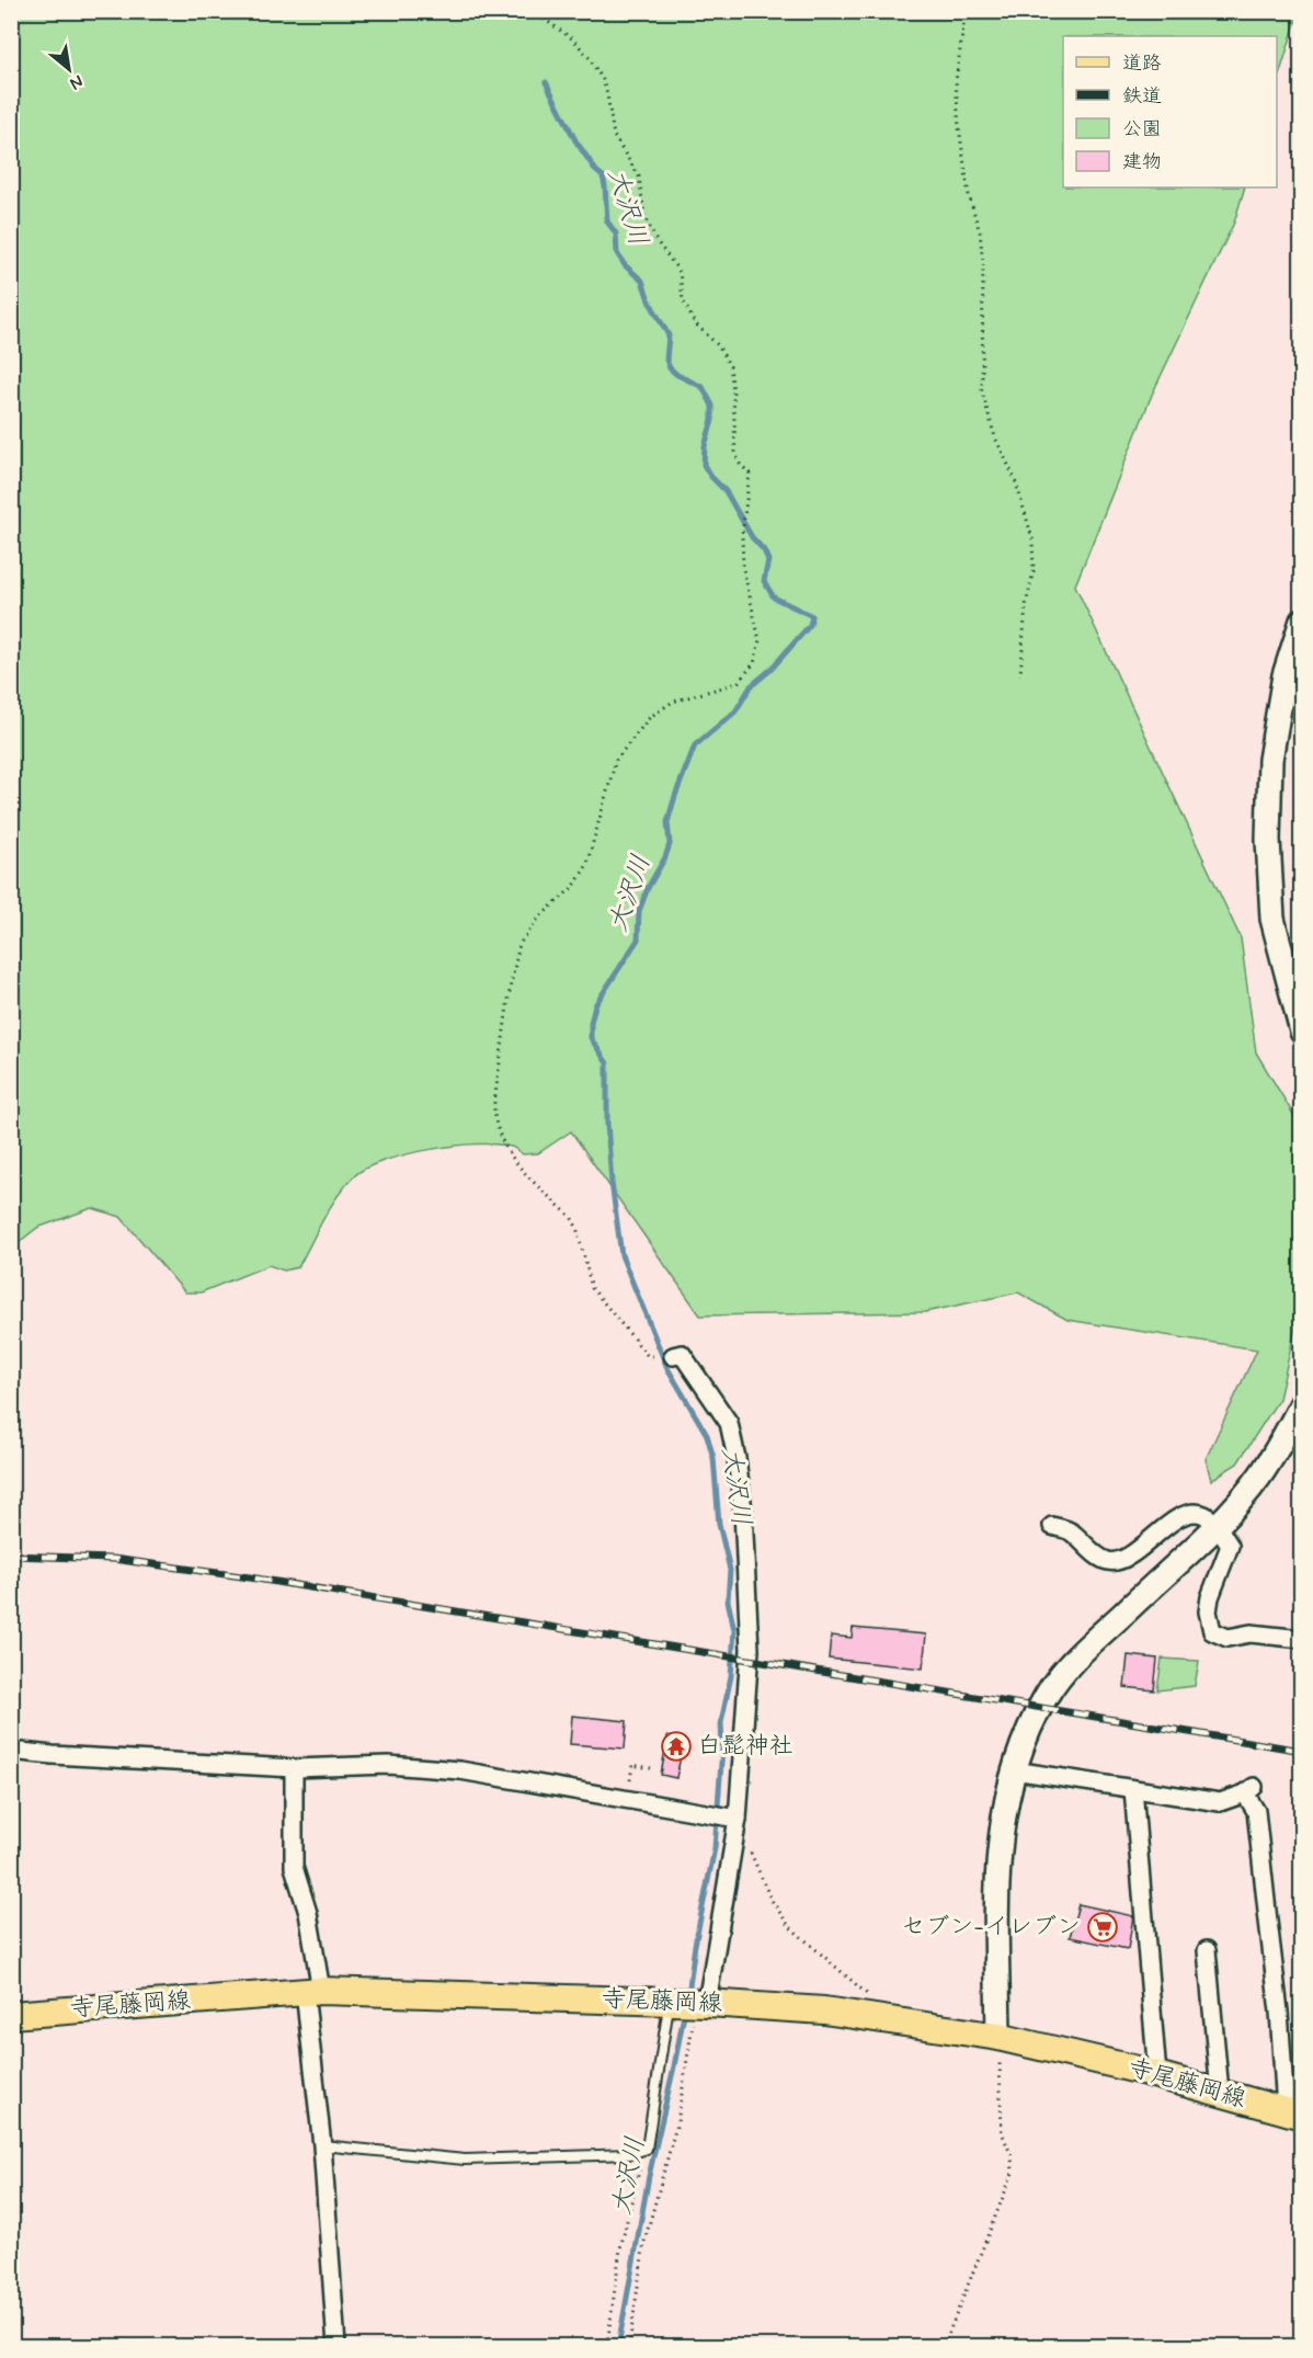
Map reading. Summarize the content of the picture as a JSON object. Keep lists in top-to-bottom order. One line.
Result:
{"streets":{"main road":["寺尾藤岡線"]},"water":["大沢川"],"places":{"temple":["白髭神社"],"supermarket":["セブン-イレブン"]},"legend":["道路","鉄道","公園","建物"],"north":"bottom right"}
